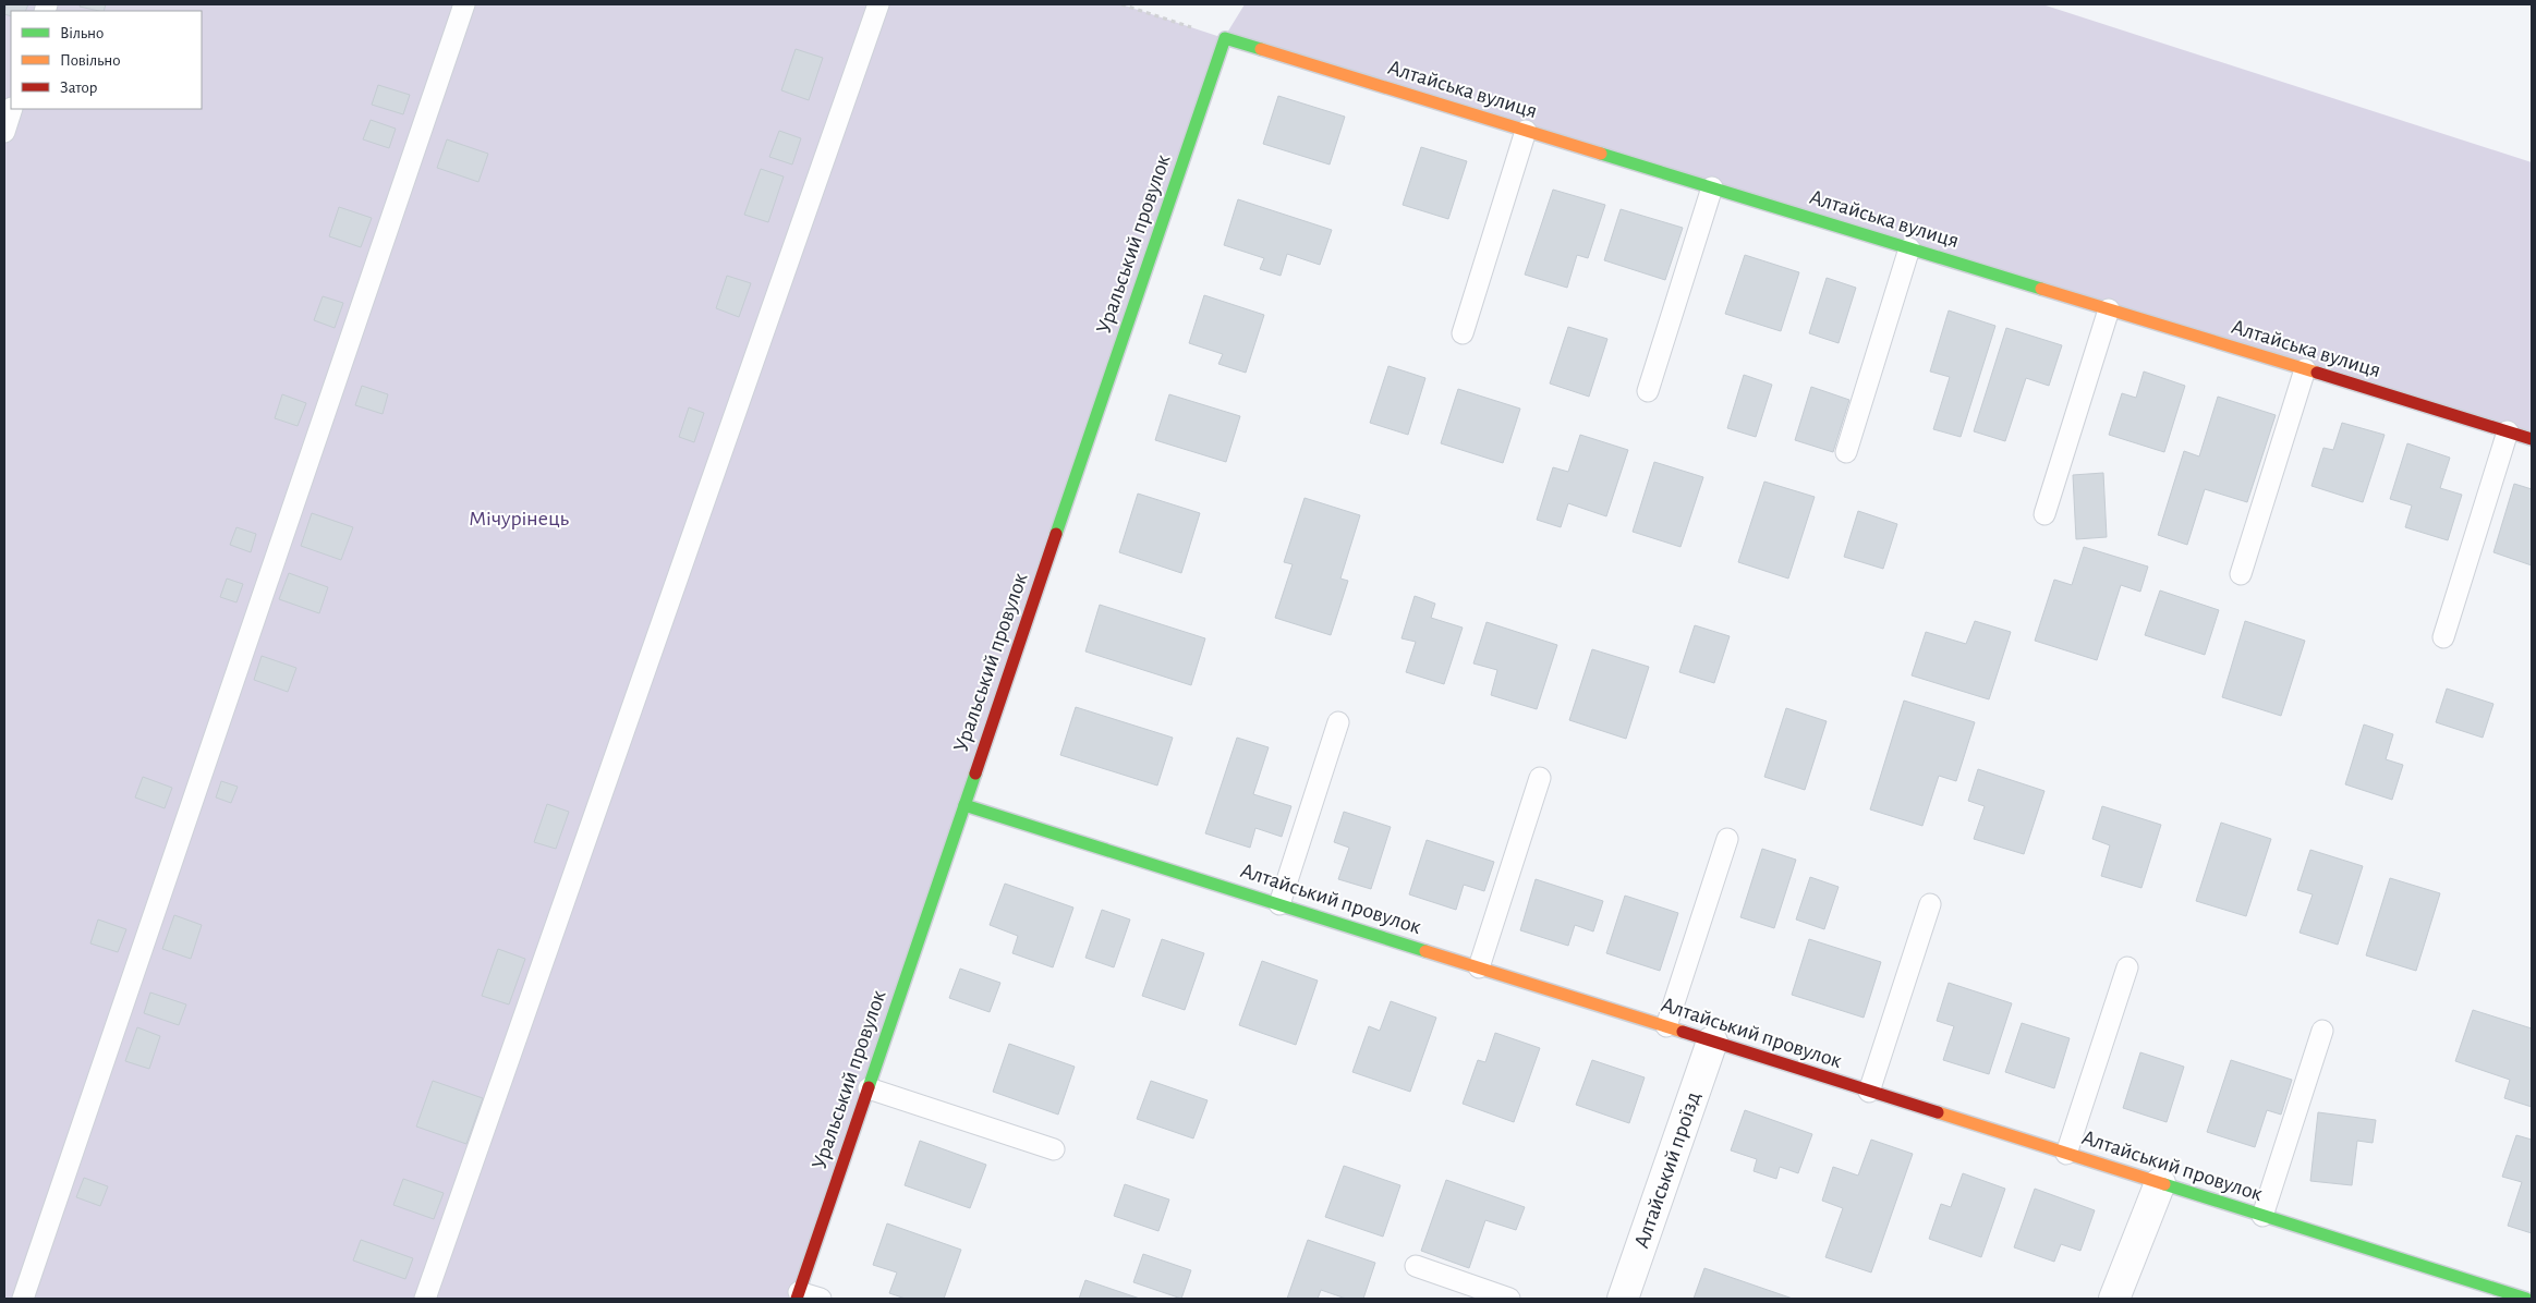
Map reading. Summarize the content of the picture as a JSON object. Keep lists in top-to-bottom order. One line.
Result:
{"streets":{"street":["Алтайська вулиця","Уральський провулок","Алтайський провулок","Алтайський проїзд"]},"crossings":[["Алтайська вулиця","Уральський провулок"],["Уральський провулок","Алтайський провулок"],["Алтайський провулок","Алтайський проїзд"]],"parks":["Мічурінець"],"legend":["Вільно","Повільно","Затор"]}
